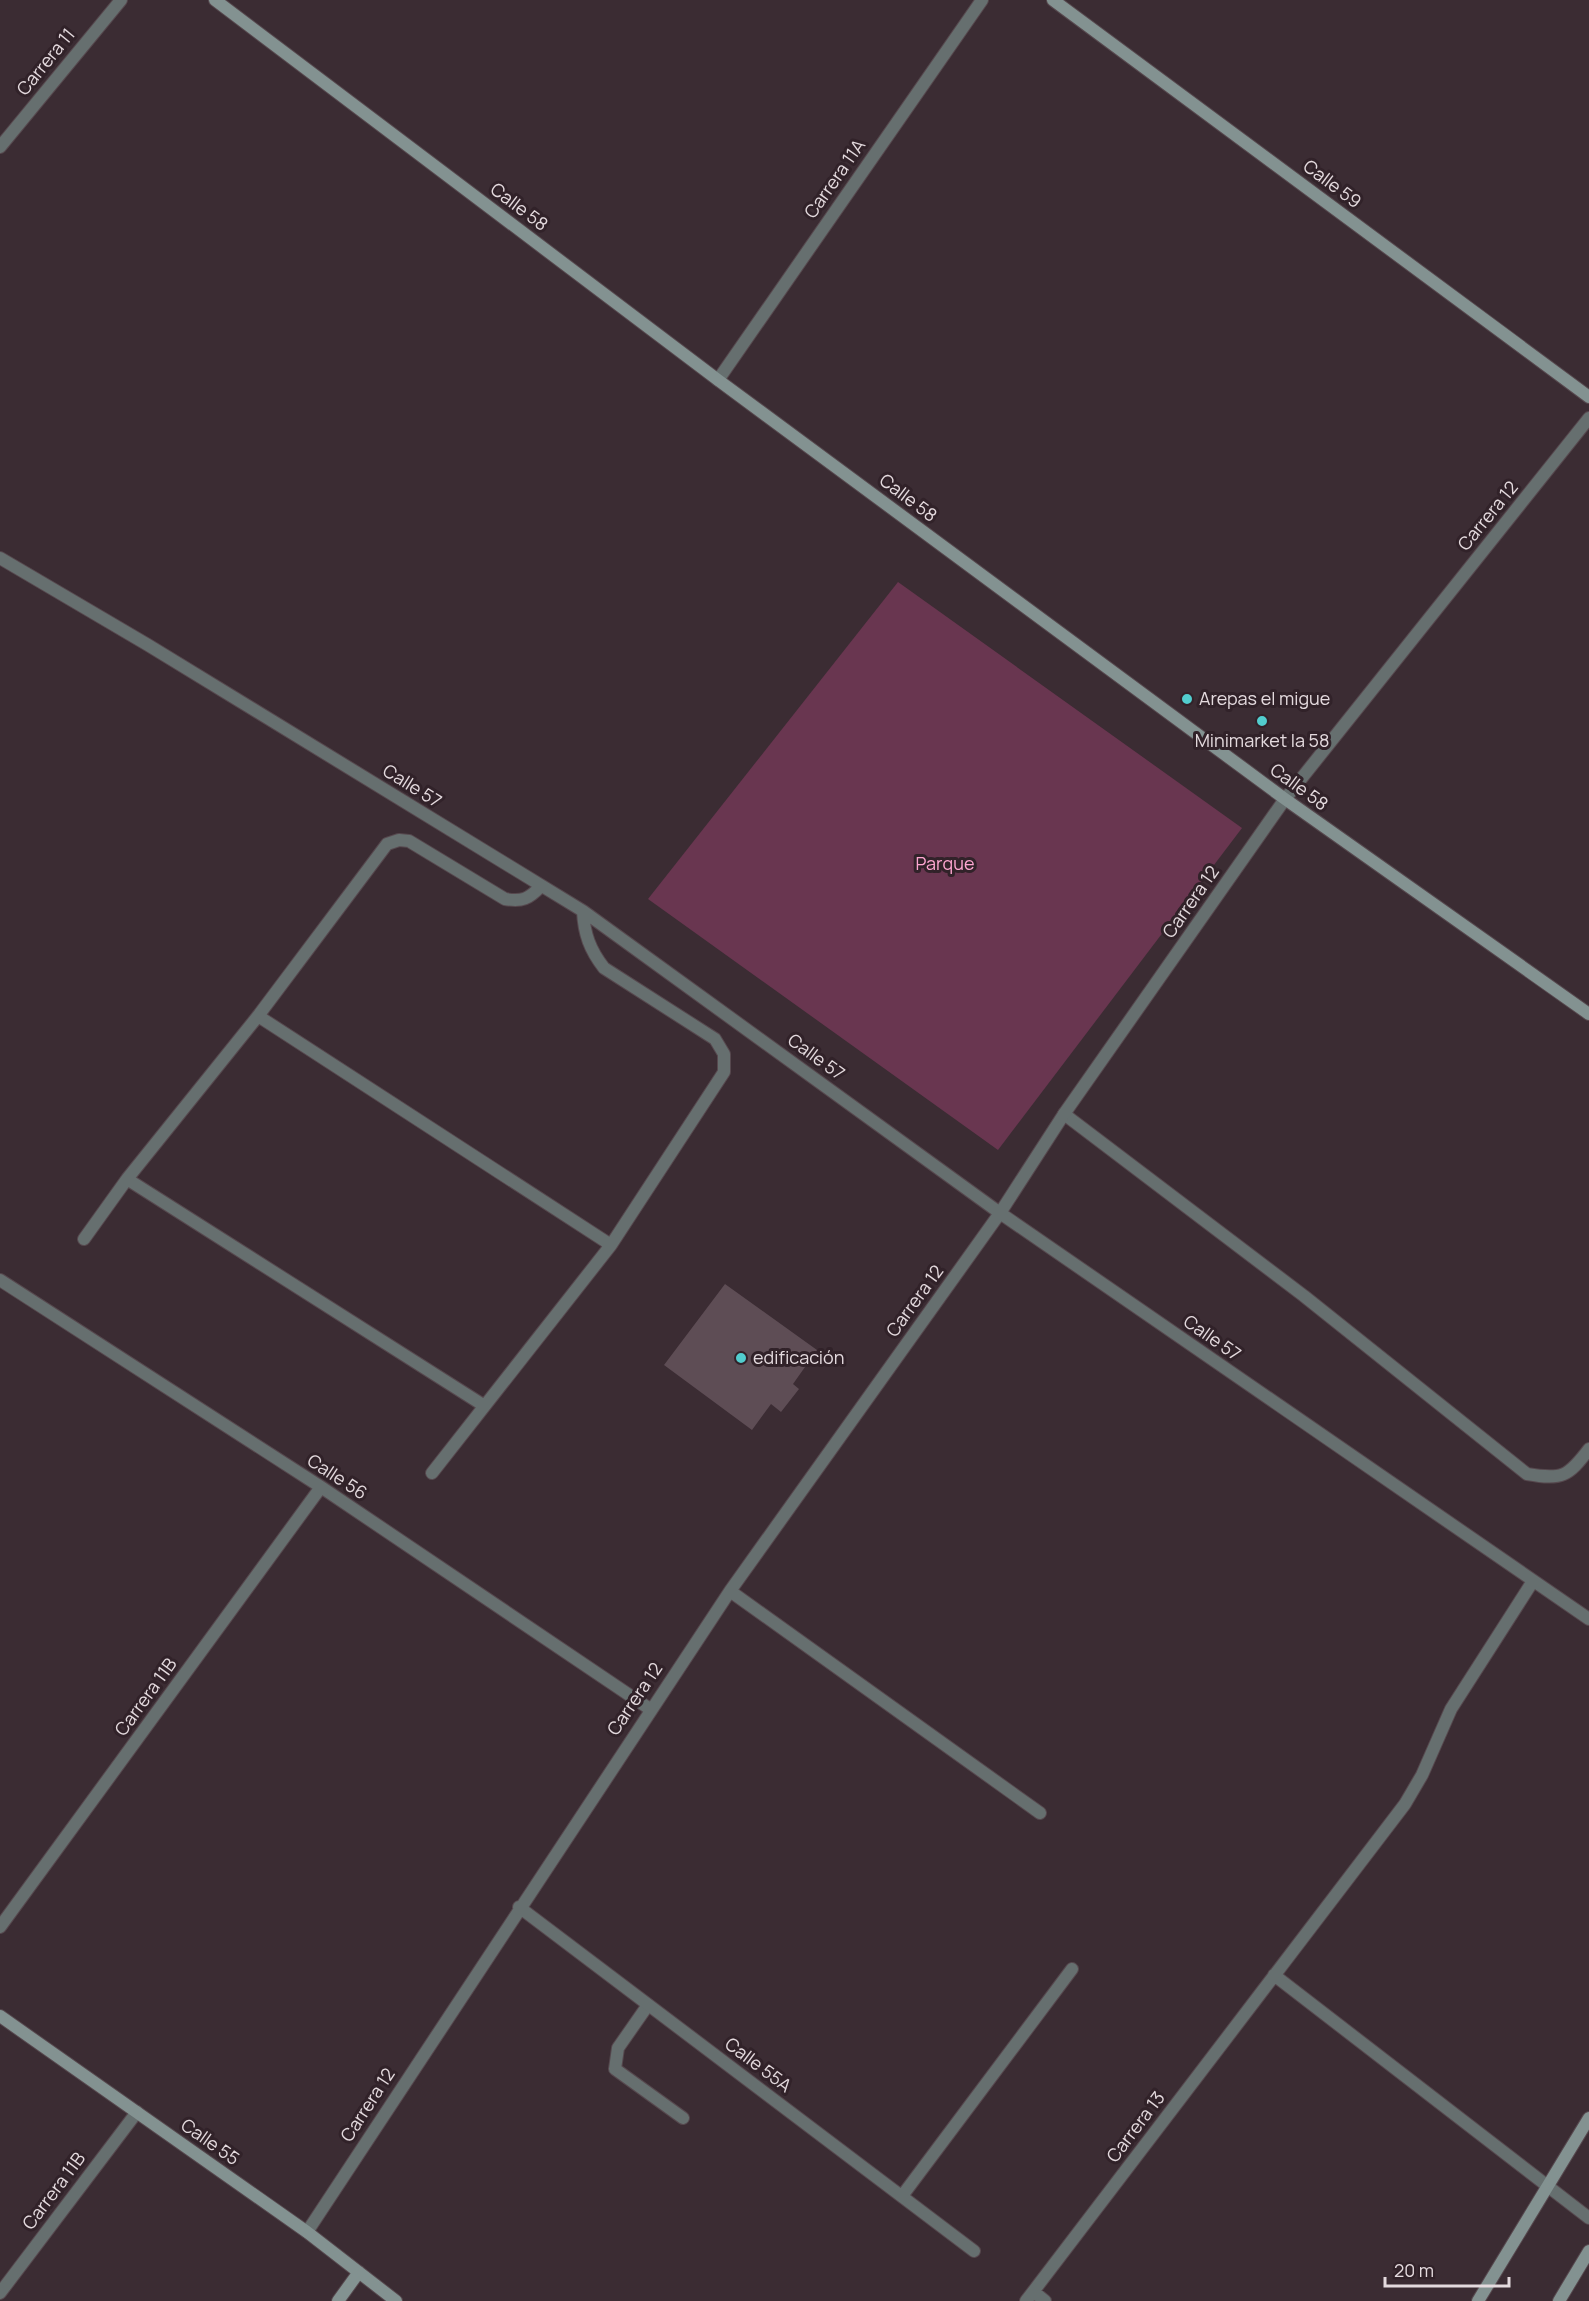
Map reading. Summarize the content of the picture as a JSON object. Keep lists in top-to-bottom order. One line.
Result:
{"streets":{"street":["Carrera 11","Carrera 11A","Calle 59","Calle 58","Carrera 12","Calle 57","Calle 56","Carrera 11B","Calle 55A","Carrera 13","Calle 55"]},"crossings":[["Carrera 11A","Calle 58"],["Calle 58","Carrera 12"],["Carrera 12","Calle 57"],["Carrera 12","Calle 56"],["Carrera 12","Calle 55A"],["Carrera 12","Calle 55"],["Calle 57","Carrera 13"],["Calle 56","Carrera 11B"],["Carrera 11B","Calle 55"]],"parks":["Parque"],"places":["Arepas el migue","Minimarket la 58","edificación"],"scale_bar":"20 m"}
